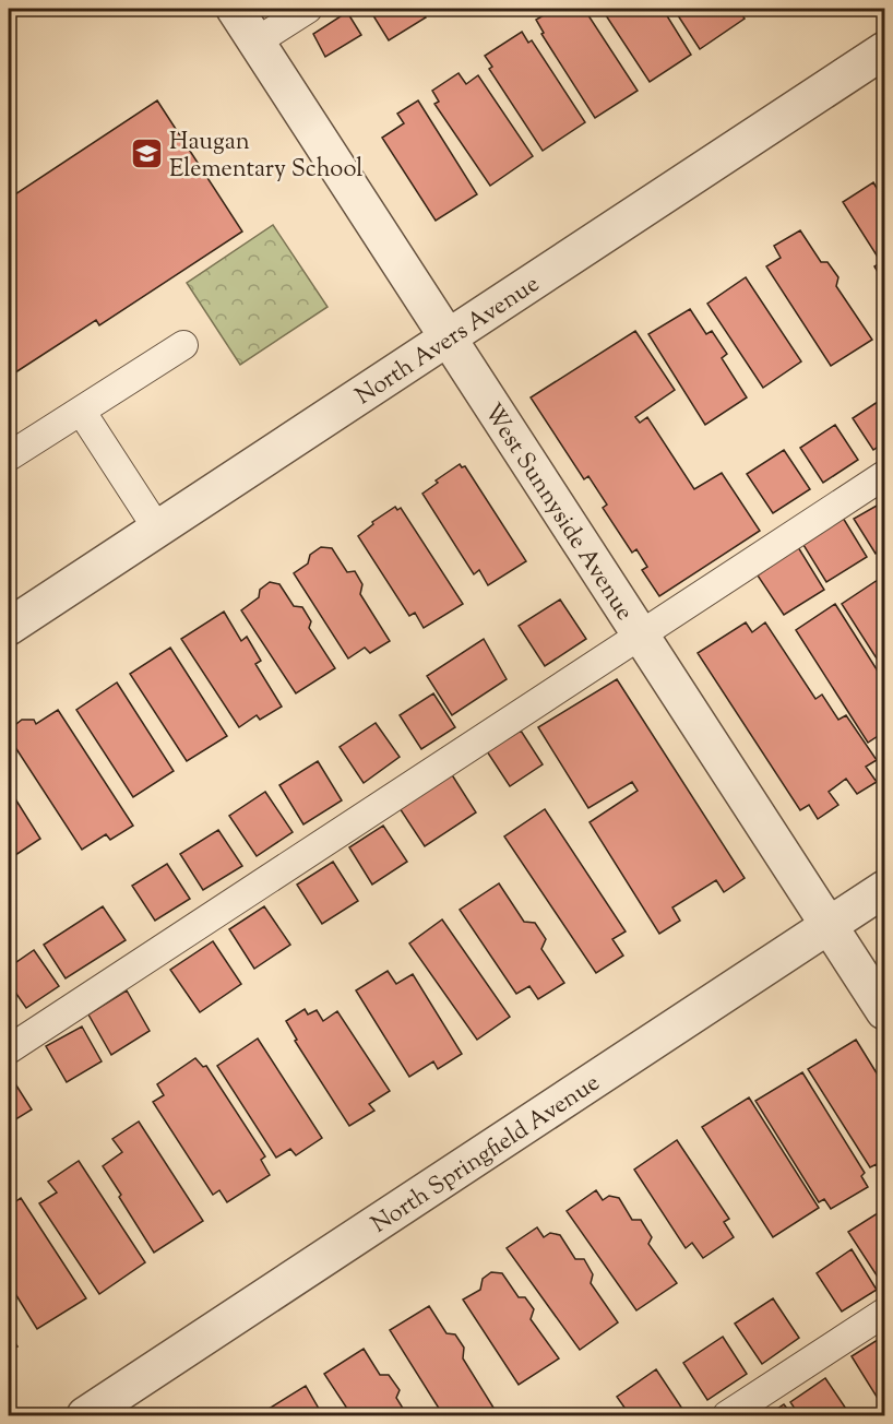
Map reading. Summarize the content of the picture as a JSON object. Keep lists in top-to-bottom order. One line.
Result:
{"streets":{"street":["North Avers Avenue","West Sunnyside Avenue","North Springfield Avenue"]},"crossings":[["North Avers Avenue","West Sunnyside Avenue"],["West Sunnyside Avenue","North Springfield Avenue"]],"places":{"school or university":["Haugan Elementary School"]}}
